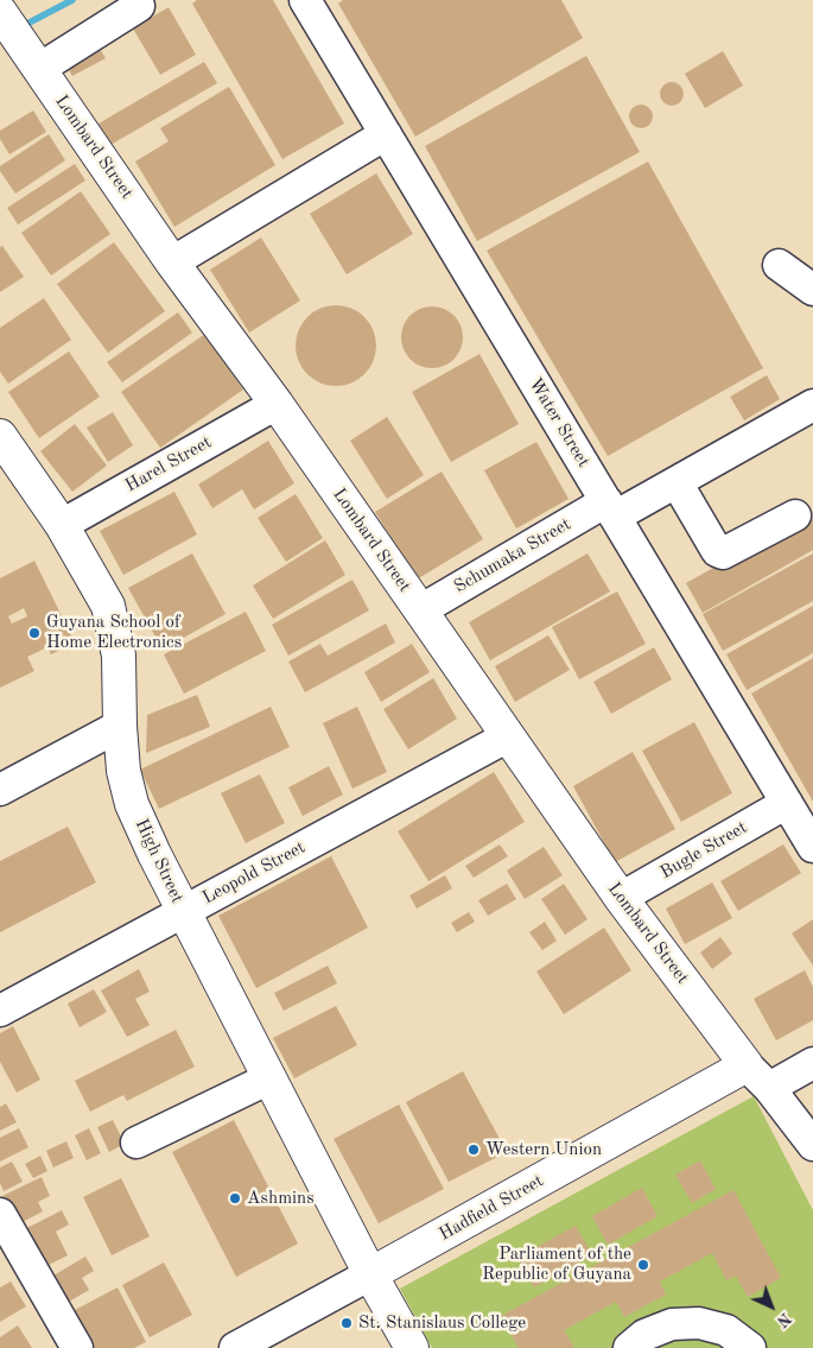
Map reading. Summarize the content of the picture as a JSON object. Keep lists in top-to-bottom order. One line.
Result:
{"streets":{"main road":["Lombard Street","High Street","Hadfield Street"],"street":["Water Street","Harel Street","Schumaka Street","Bugle Street","Leopold Street"]},"crossings":[["Lombard Street","Harel Street"],["Lombard Street","Schumaka Street"],["Lombard Street","Bugle Street"],["Lombard Street","Leopold Street"],["Lombard Street","Hadfield Street"],["Water Street","Schumaka Street"],["Water Street","Bugle Street"],["Harel Street","High Street"],["High Street","Leopold Street"],["High Street","Hadfield Street"]],"places":["Guyana School of Home Electronics","Western Union","Ashmins","Parliament of the Republic of Guyana","St. Stanislaus College"],"north":"bottom right"}
